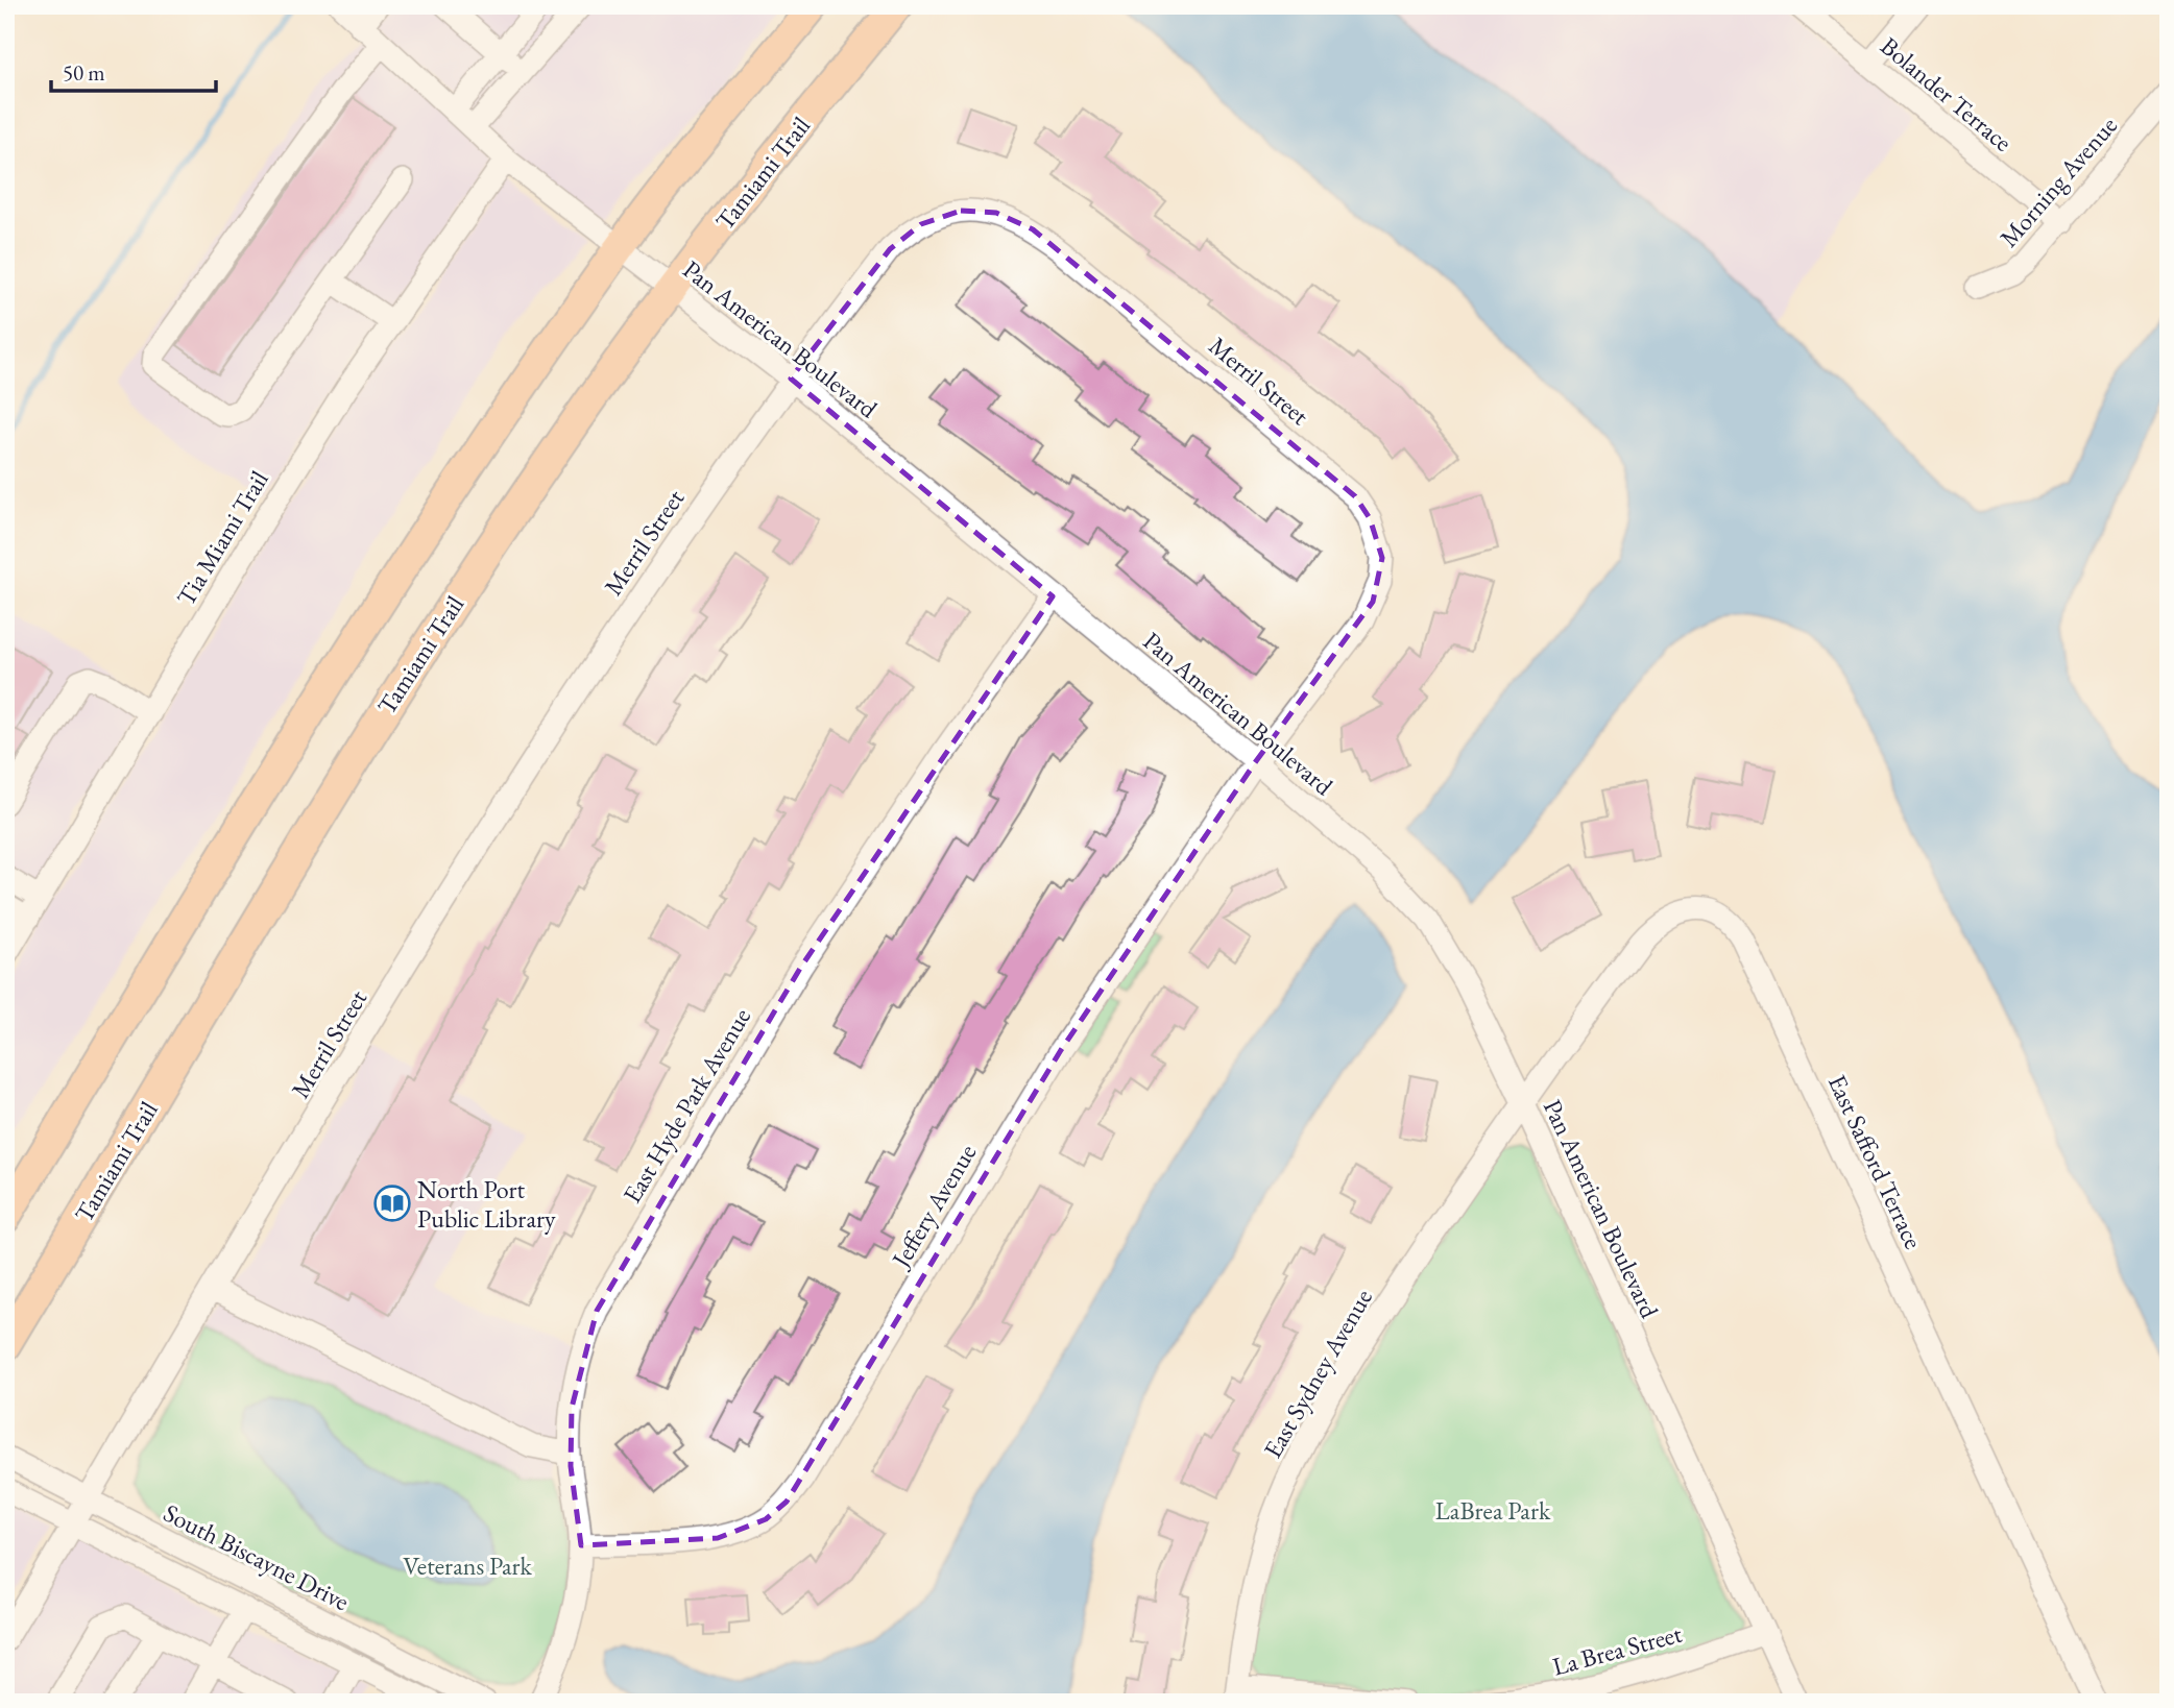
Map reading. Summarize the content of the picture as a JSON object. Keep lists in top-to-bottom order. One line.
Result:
{"streets":{"main road":["Tamiami Trail"],"street":["Bolander Terrace","Morning Avenue","Pan American Boulevard","Merril Street","Tia Miami Trail","East Hyde Park Avenue","East Safford Terrace","Jeffery Avenue","East Sydney Avenue","South Biscayne Drive","La Brea Street"]},"crossings":[["Bolander Terrace","Morning Avenue"],["Tamiami Trail","Pan American Boulevard"],["Pan American Boulevard","Merril Street"],["Pan American Boulevard","Tia Miami Trail"],["Pan American Boulevard","East Hyde Park Avenue"],["Pan American Boulevard","East Safford Terrace"],["Pan American Boulevard","Jeffery Avenue"],["Pan American Boulevard","East Sydney Avenue"],["Pan American Boulevard","La Brea Street"],["Merril Street","Jeffery Avenue"],["Merril Street","South Biscayne Drive"],["East Hyde Park Avenue","Jeffery Avenue"],["East Safford Terrace","East Sydney Avenue"]],"parks":["LaBrea Park","Veterans Park"],"places":{"library":["North Port Public Library"]},"scale_bar":"50 m"}
